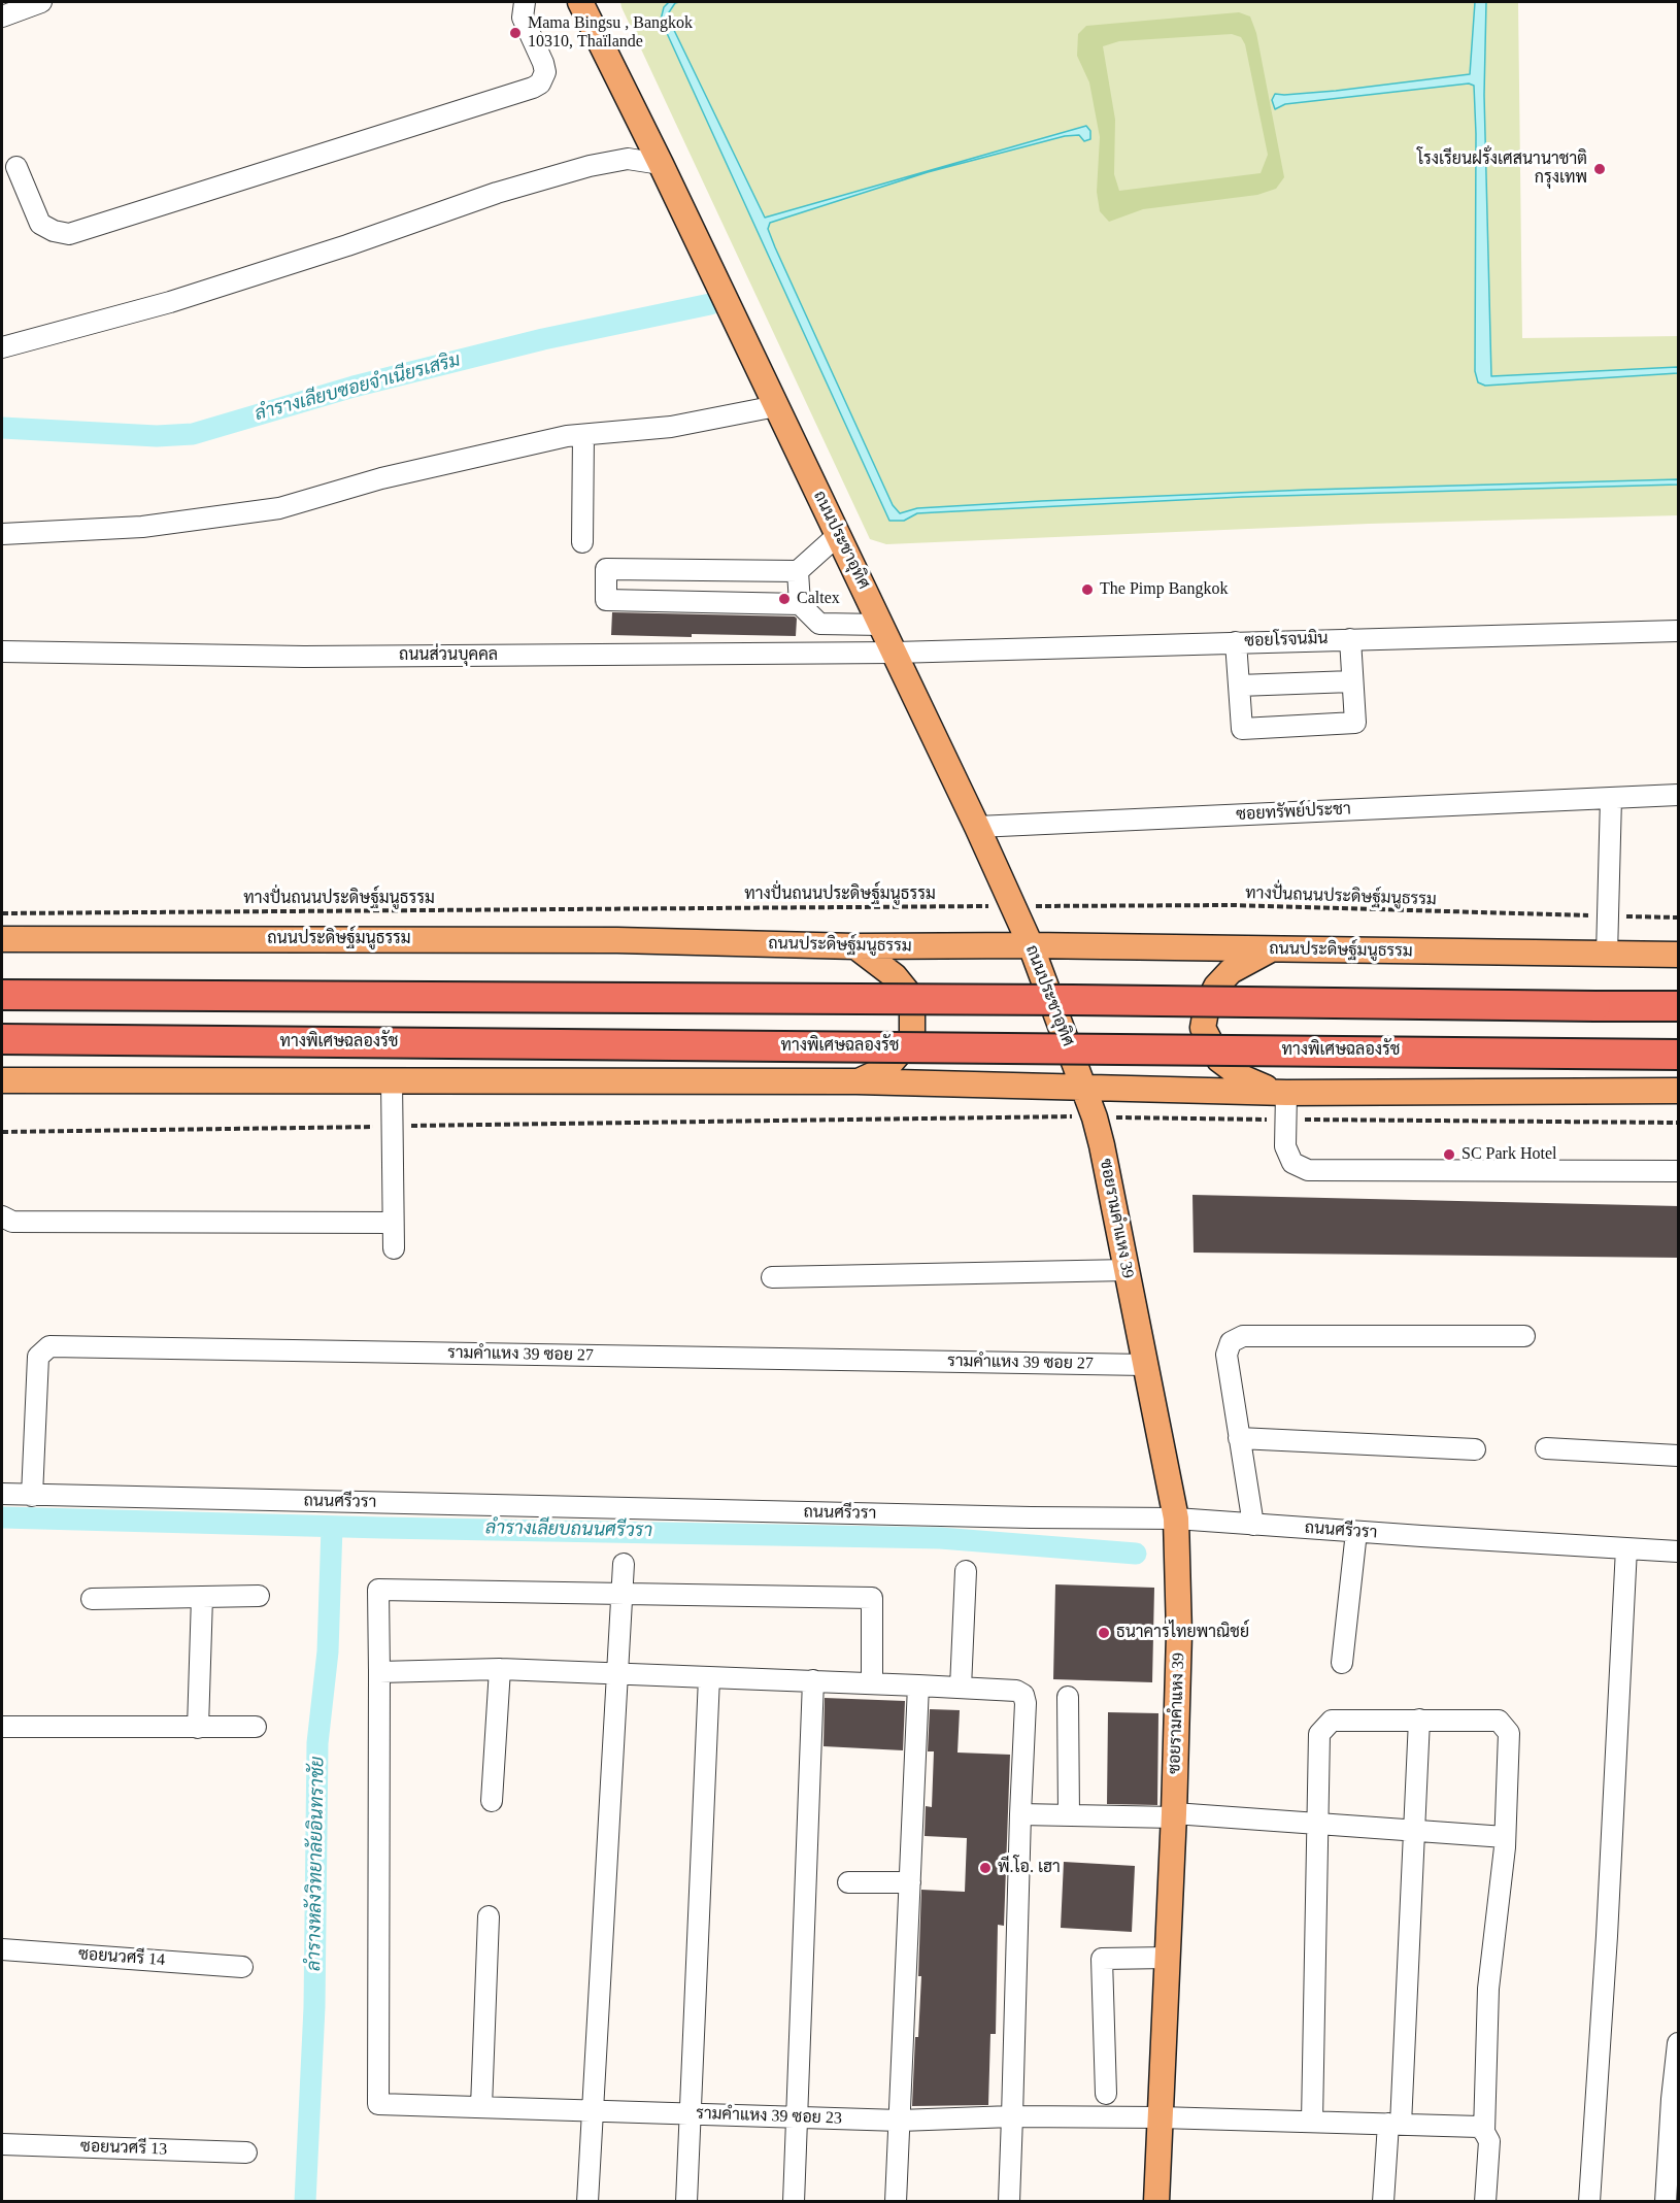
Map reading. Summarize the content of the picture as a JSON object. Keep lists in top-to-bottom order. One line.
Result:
{"streets":{"highway":["ทางพิเศษฉลองรัช"],"main road":["ถนนประชาอุทิศ","ถนนประดิษฐ์มนูธรรม","ซอยรามคำแหง 39"],"street":["ซอยโรจนมิน","ถนนส่วนบุคคล","ซอยทรัพย์ประชา","รามคำแหง 39 ซอย 27","ถนนศรีวรา","ซอยนวศรี 14","รามคำแหง 39 ซอย 23","ซอยนวศรี 13"],"path":["ทางปั่นถนนประดิษฐ์มนูธรรม"]},"crossings":[["ถนนประชาอุทิศ","ซอยโรจนมิน"],["ถนนประชาอุทิศ","ถนนส่วนบุคคล"],["ถนนประชาอุทิศ","ซอยทรัพย์ประชา"],["ถนนประชาอุทิศ","ทางปั่นถนนประดิษฐ์มนูธรรม"],["ถนนประชาอุทิศ","ถนนประดิษฐ์มนูธรรม"],["ถนนประชาอุทิศ","ซอยรามคำแหง 39"],["ซอยโรจนมิน","ถนนส่วนบุคคล"],["ซอยรามคำแหง 39","รามคำแหง 39 ซอย 27"],["ซอยรามคำแหง 39","ถนนศรีวรา"],["ซอยรามคำแหง 39","รามคำแหง 39 ซอย 23"],["รามคำแหง 39 ซอย 27","ถนนศรีวรา"]],"water":["ลำรางเลียบซอยจำเนียรเสริม","ลำรางเลียบถนนศรีวรา","ลำรางหลังวิทยาลัยอินทราชัย"],"places":["Mama Bingsu , Bangkok 10310, Thaïlande","โรงเรียนฝรั่งเศสนานาชาติ กรุงเทพ","The Pimp Bangkok","Caltex","SC Park Hotel","ธนาคารไทยพาณิชย์","พี.โอ. เฮา"]}
